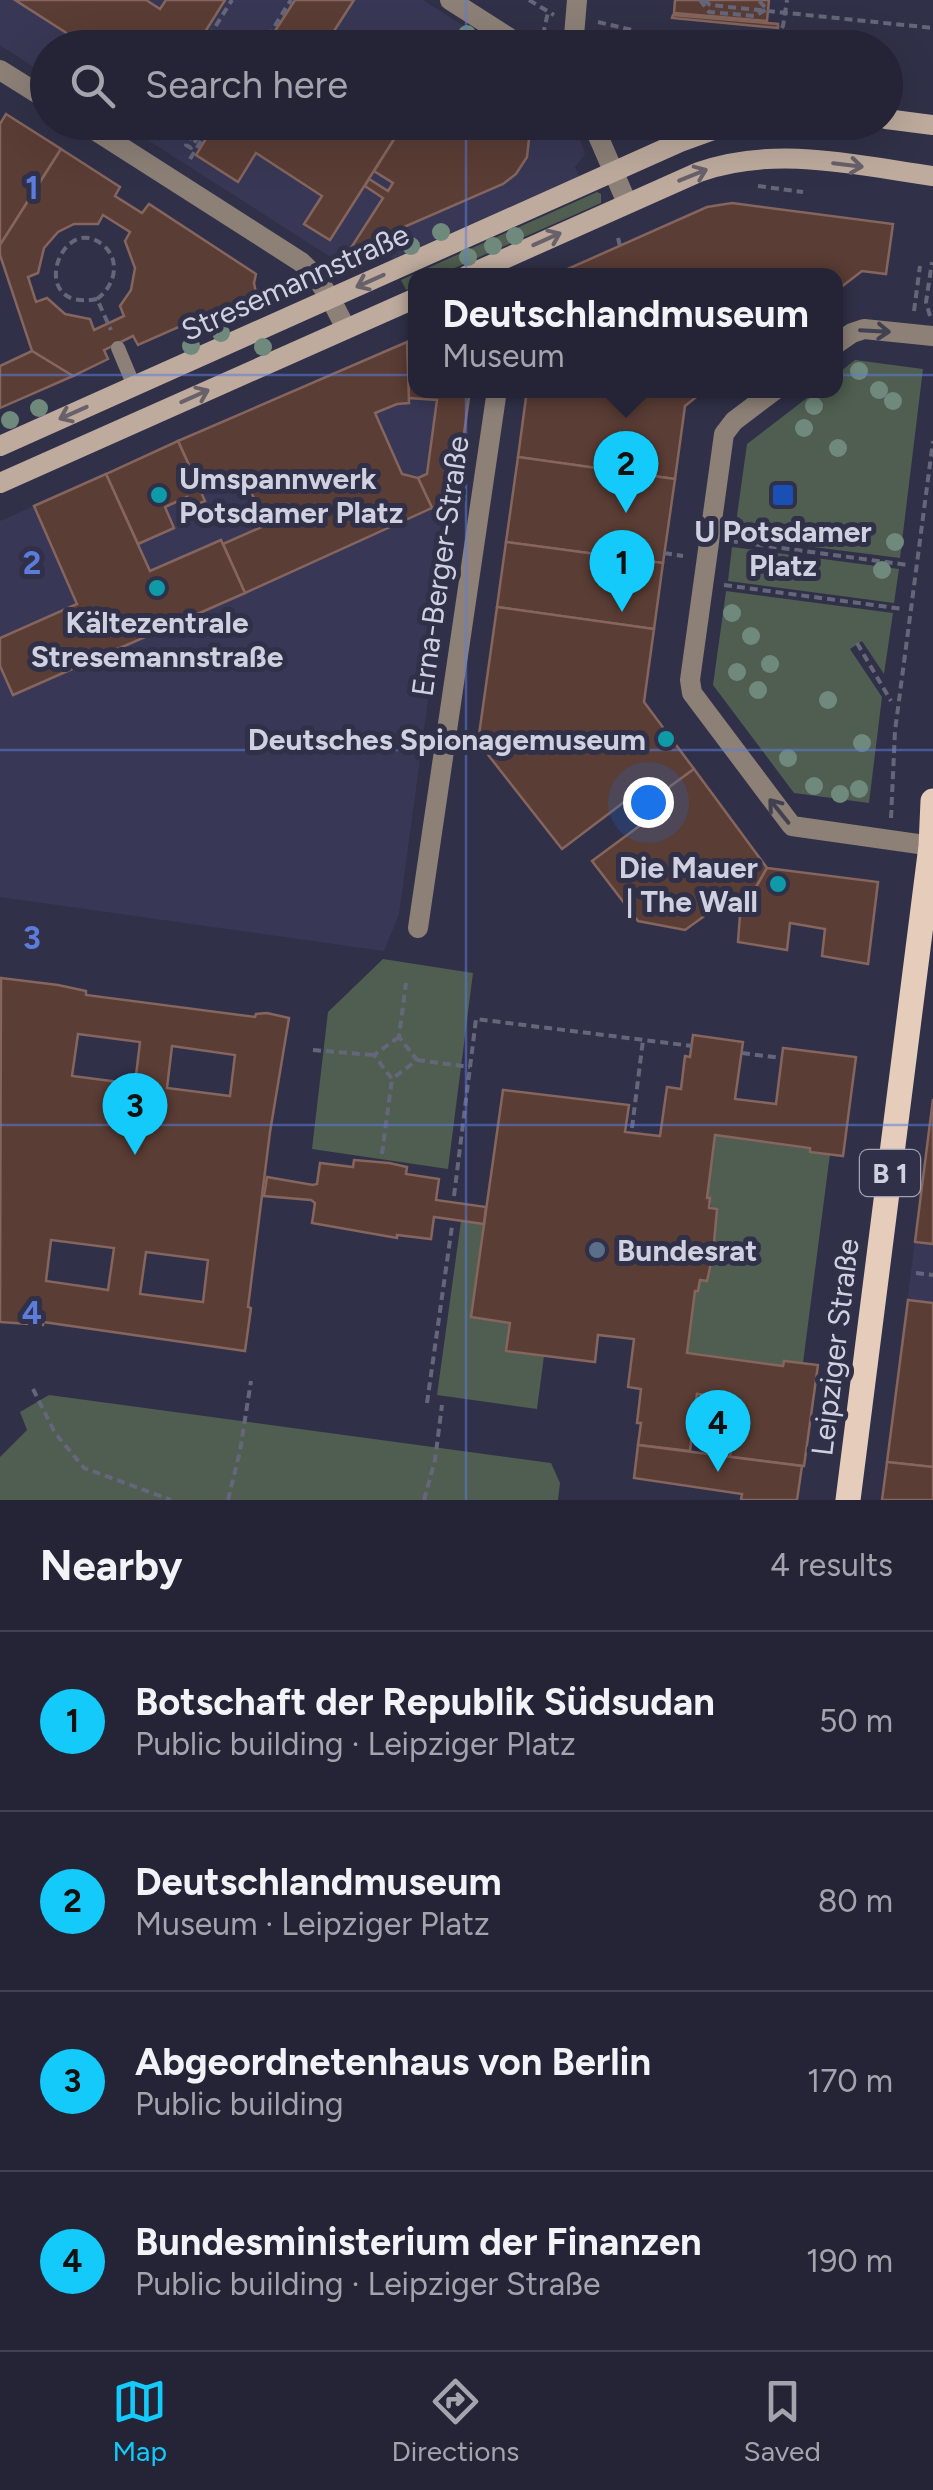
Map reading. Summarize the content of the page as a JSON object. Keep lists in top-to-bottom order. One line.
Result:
{"streets":{"main road":["Stresemannstraße","B 1","Leipziger Straße"],"street":["Erna-Berger-Straße"]},"crossings":[["B 1","Leipziger Straße"]],"places":{"other":["Umspannwerk Potsdamer Platz","Kältezentrale Stresemannstraße","Deutsches Spionagemuseum","Die Mauer | The Wall","Bundesrat"],"transit":["U Potsdamer Platz"]},"page":{"search":"Search here","popup":["Deutschlandmuseum","Museum"],"pins":["2","1","3","4"],"heading":["Nearby","4 results"],"list":[{"mark":"1","name":"Botschaft der Republik Südsudan","note":"Public building · Leipziger Platz","value":"50 m"},{"mark":"2","name":"Deutschlandmuseum","note":"Museum · Leipziger Platz","value":"80 m"},{"mark":"3","name":"Abgeordnetenhaus von Berlin","note":"Public building","value":"170 m"},{"mark":"4","name":"Bundesministerium der Finanzen","note":"Public building · Leipziger Straße","value":"190 m"}],"nav":["Map","Directions","Saved"]},"grid":{"rows":["1","2","3","4"]}}
